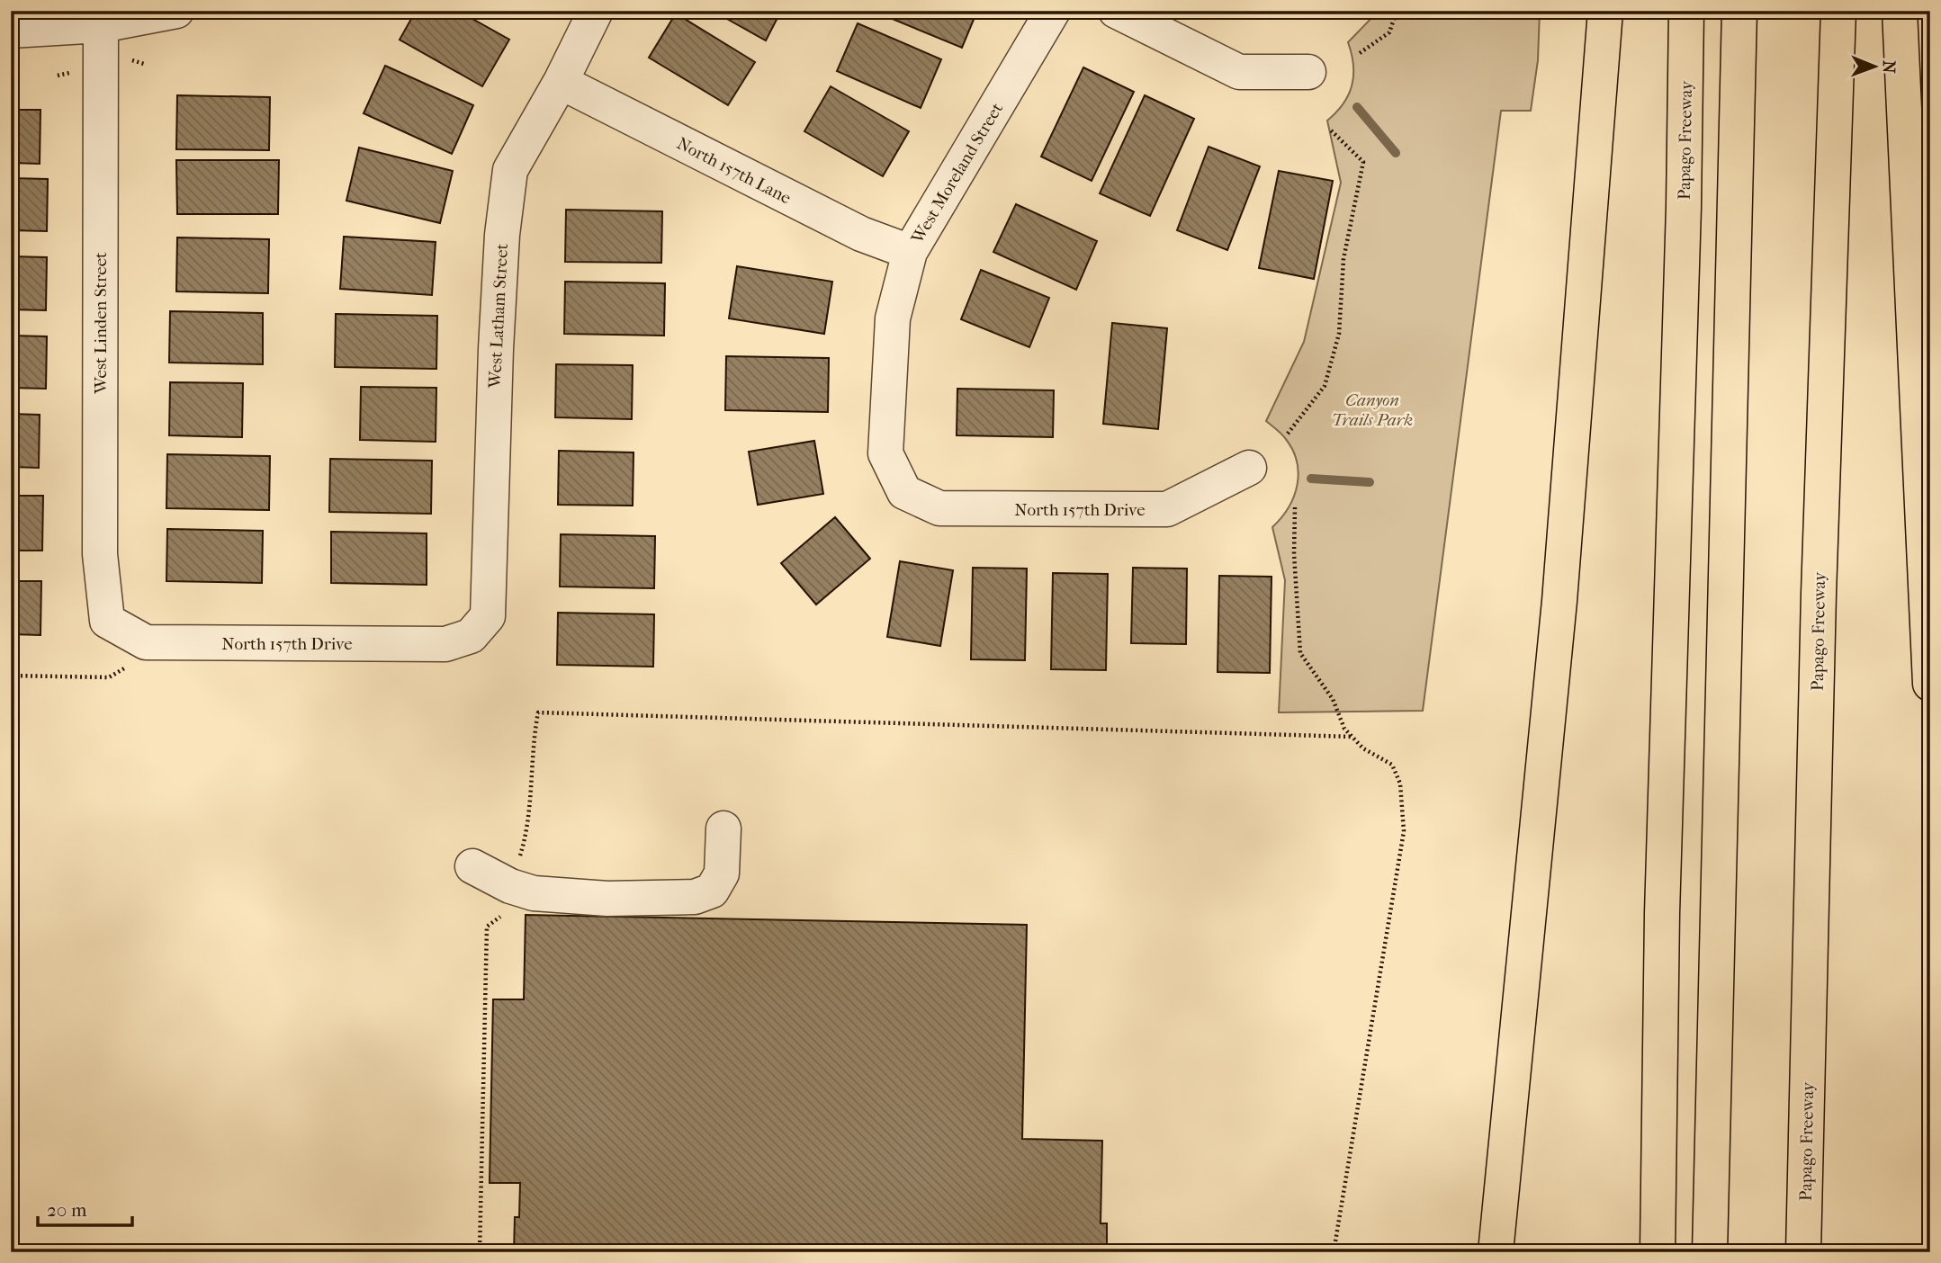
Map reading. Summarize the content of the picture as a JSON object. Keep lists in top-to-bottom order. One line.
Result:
{"streets":{"highway":["Papago Freeway"],"street":["North 157th Lane","West Moreland Street","West Latham Street","West Linden Street","North 157th Drive"]},"crossings":[["North 157th Lane","West Moreland Street"],["North 157th Lane","West Latham Street"],["West Moreland Street","North 157th Drive"],["West Latham Street","North 157th Drive"],["West Linden Street","North 157th Drive"]],"parks":["Canyon Trails Park"],"scale_bar":"20 m","north":"right"}
